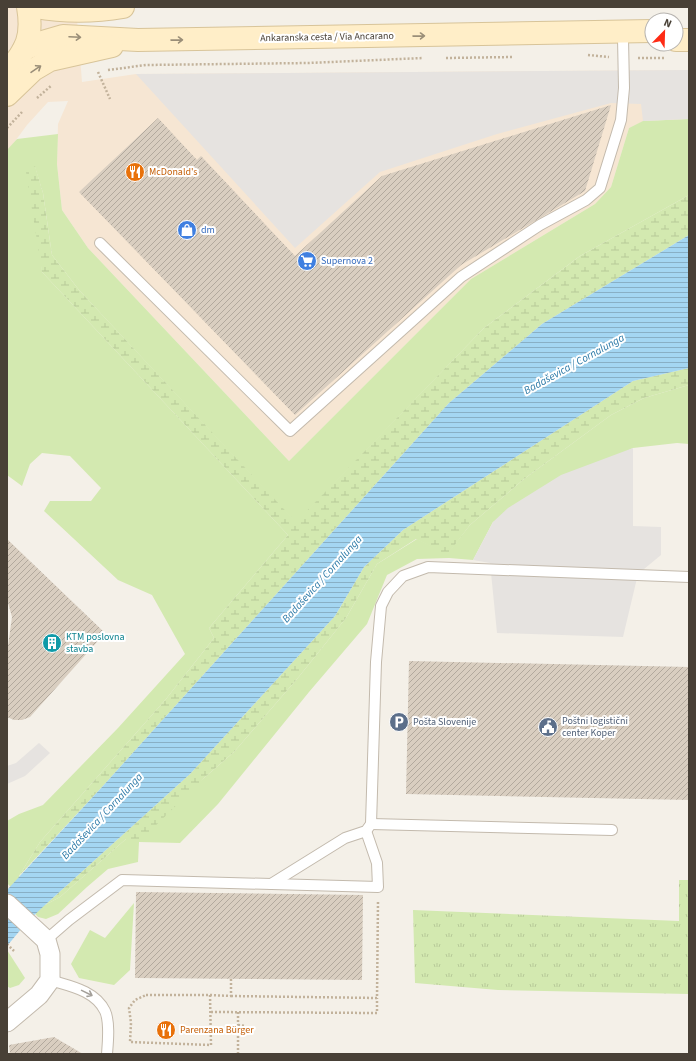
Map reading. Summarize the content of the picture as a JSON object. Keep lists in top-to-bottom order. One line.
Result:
{"streets":{"street":["Ankaranska cesta / Via Ancarano"]},"one_way":["Ankaranska cesta / Via Ancarano"],"water":["Badaševica / Cornalunga"],"places":{"restaurant":["McDonald's","Parenzana Bürger"],"shop":["dm"],"supermarket":["Supernova 2"],"building":["KTM poslovna stavba"],"parking":["Pošta Slovenije"],"public building":["Poštni logistični center Koper"]},"north":"top right"}
